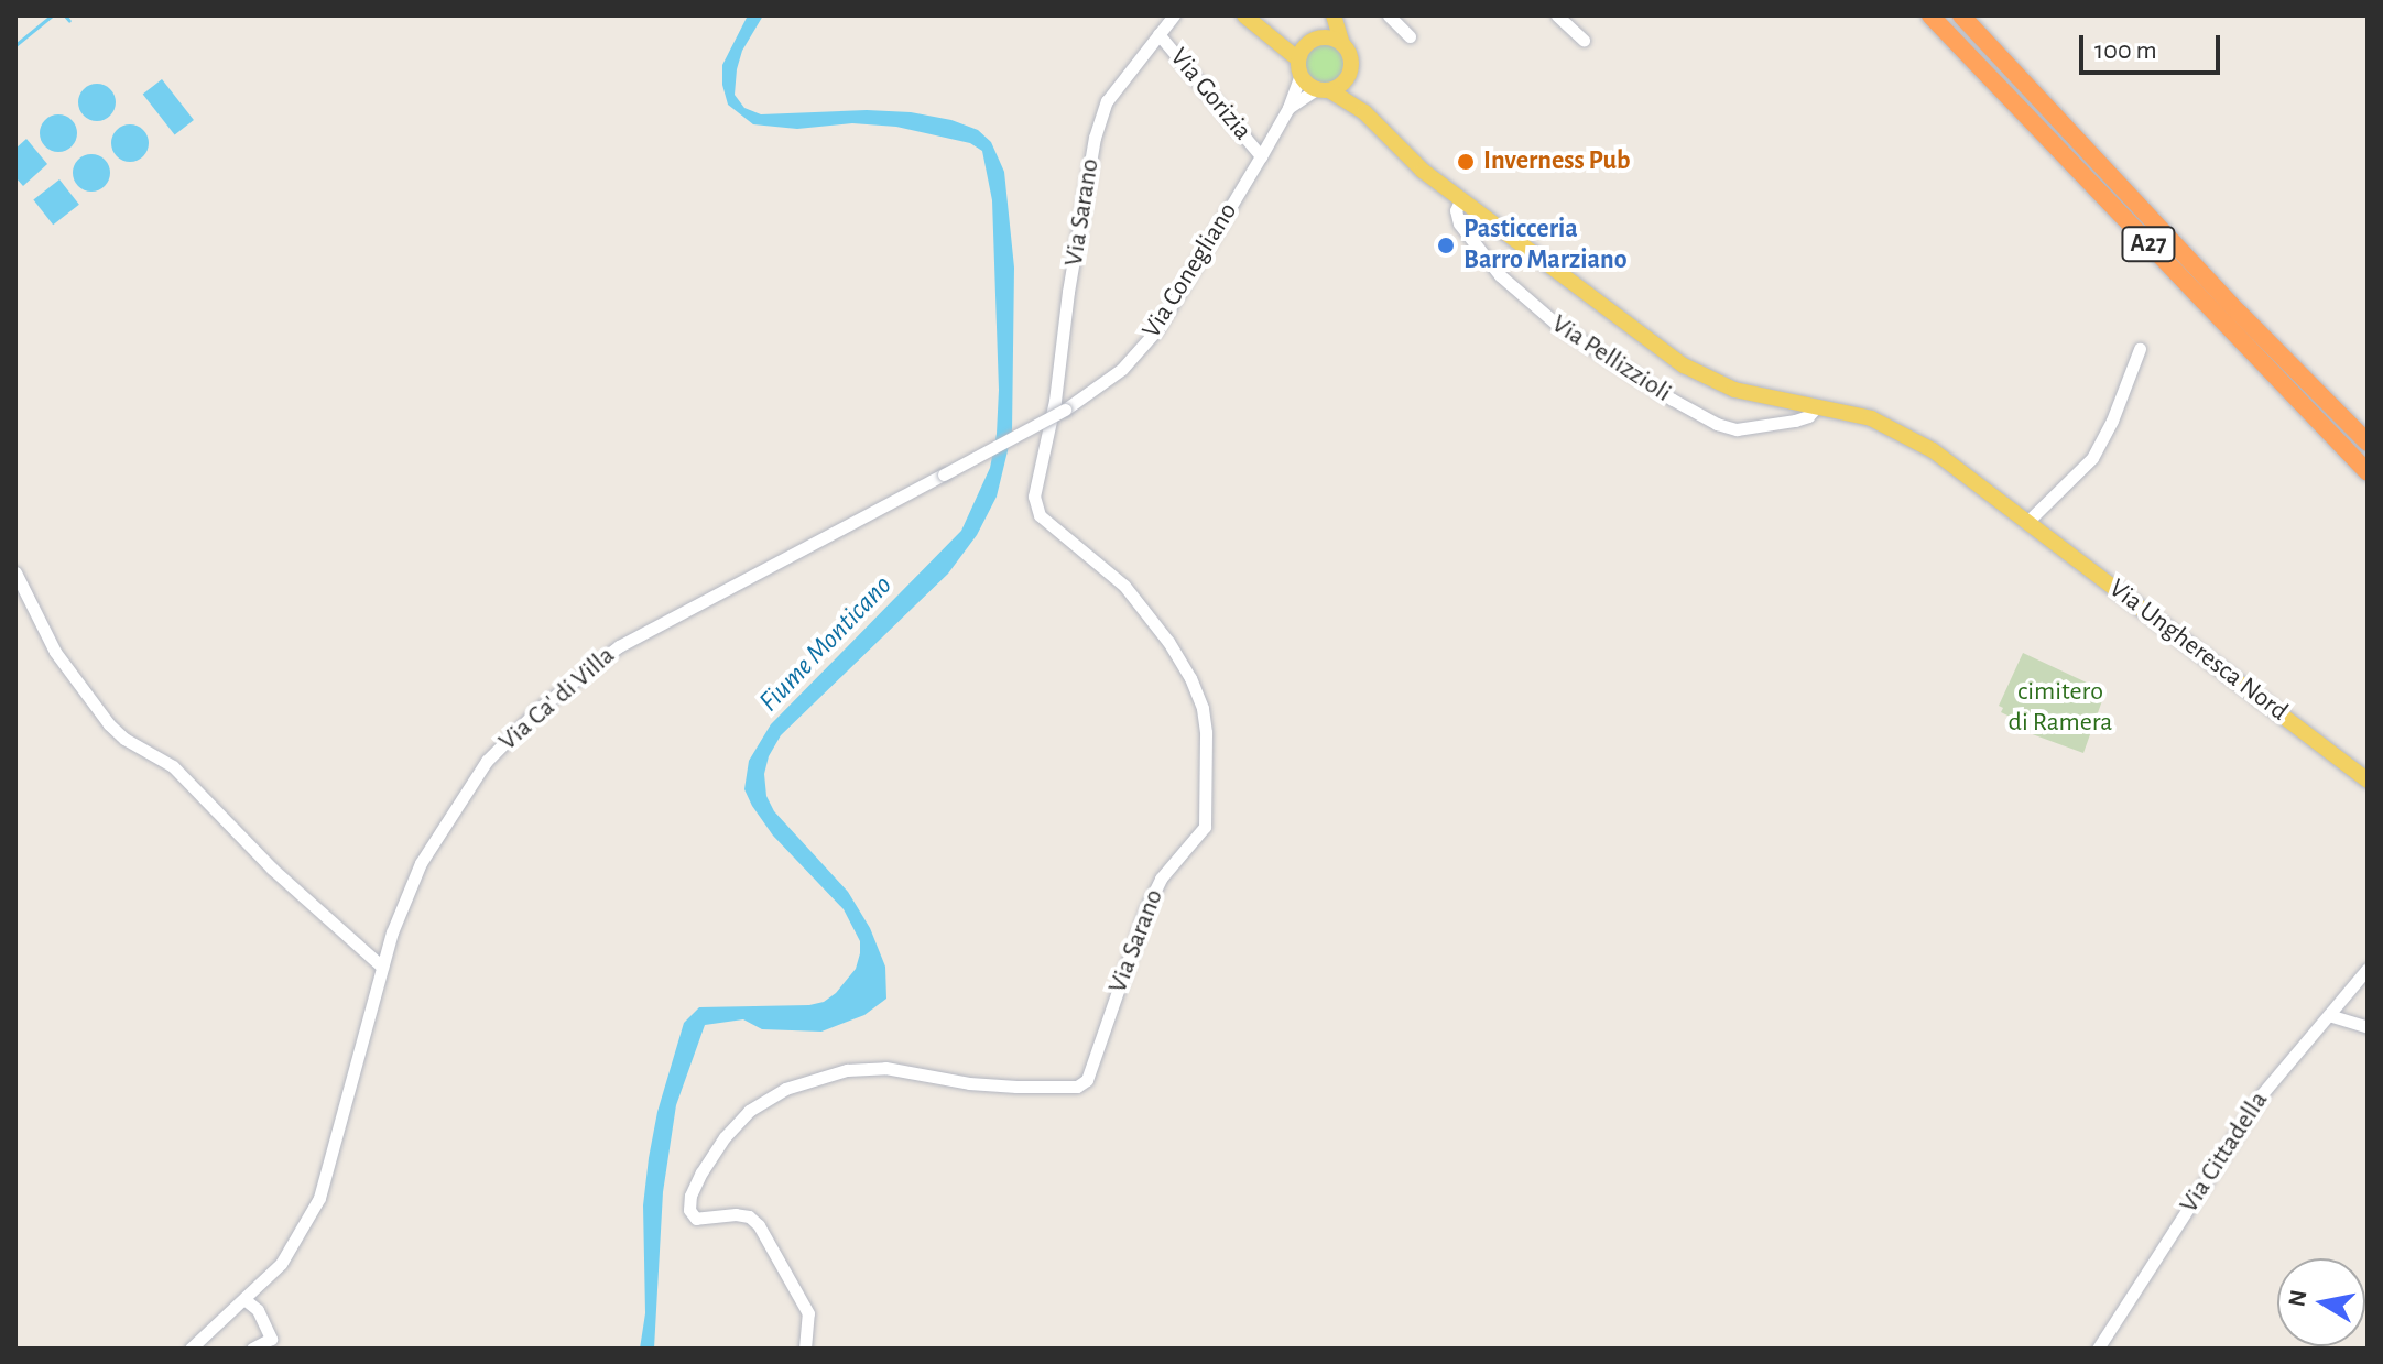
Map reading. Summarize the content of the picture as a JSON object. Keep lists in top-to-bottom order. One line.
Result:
{"streets":{"highway":["A27"],"main road":["Via Conegliano","Via Ungheresca Nord"],"street":["Via Gorizia","Via Sarano","Via Pellizzioli","Via Ca' di Villa","Via Cittadella"]},"crossings":[["Via Gorizia","Via Sarano"],["Via Gorizia","Via Conegliano"],["Via Conegliano","Via Ungheresca Nord"],["Via Conegliano","Via Ca' di Villa"],["Via Pellizzioli","Via Ungheresca Nord"]],"water":["Fiume Monticano"],"parks":["cimitero di Ramera"],"places":["Inverness Pub","Pasticceria Barro Marziano"],"scale_bar":"100 m","north":"left"}
